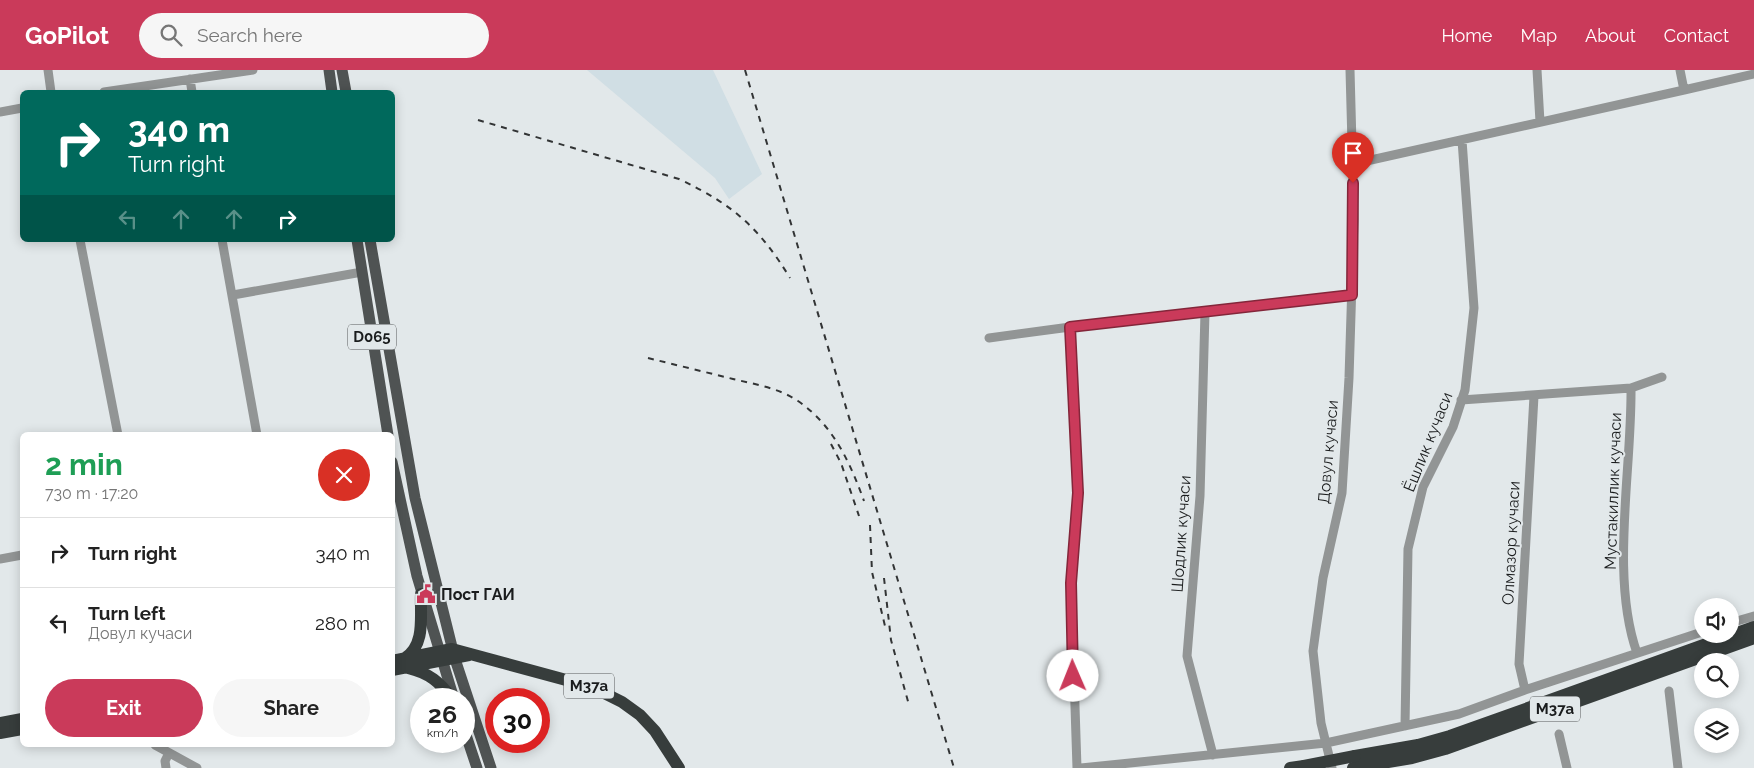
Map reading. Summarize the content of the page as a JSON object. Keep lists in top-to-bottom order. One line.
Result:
{"streets":{"highway":["M37a"],"main road":["D065"],"street":["Ёшлик кучаси","Довул кучаси","Мустакиллик кучаси","Шодлик кучаси","Олмазор кучаси"]},"crossings":[["D065","M37a"],["Ёшлик кучаси","Мустакиллик кучаси"],["Мустакиллик кучаси","Олмазор кучаси"]],"places":{"public building":["Пост ГАИ"]},"page":{"header":"GoPilot","search":"Search here","nav":["Home","Map","About","Contact"],"turn":["340 m","Turn right"],"heading":["2 min","730 m · 17:20"],"list":[{"name":"Turn right","value":"340 m"},{"name":"Turn left","note":"Довул кучаси","value":"280 m"}],"buttons":["Exit","Share"],"speed":"26 km/h","limit":"30"}}
